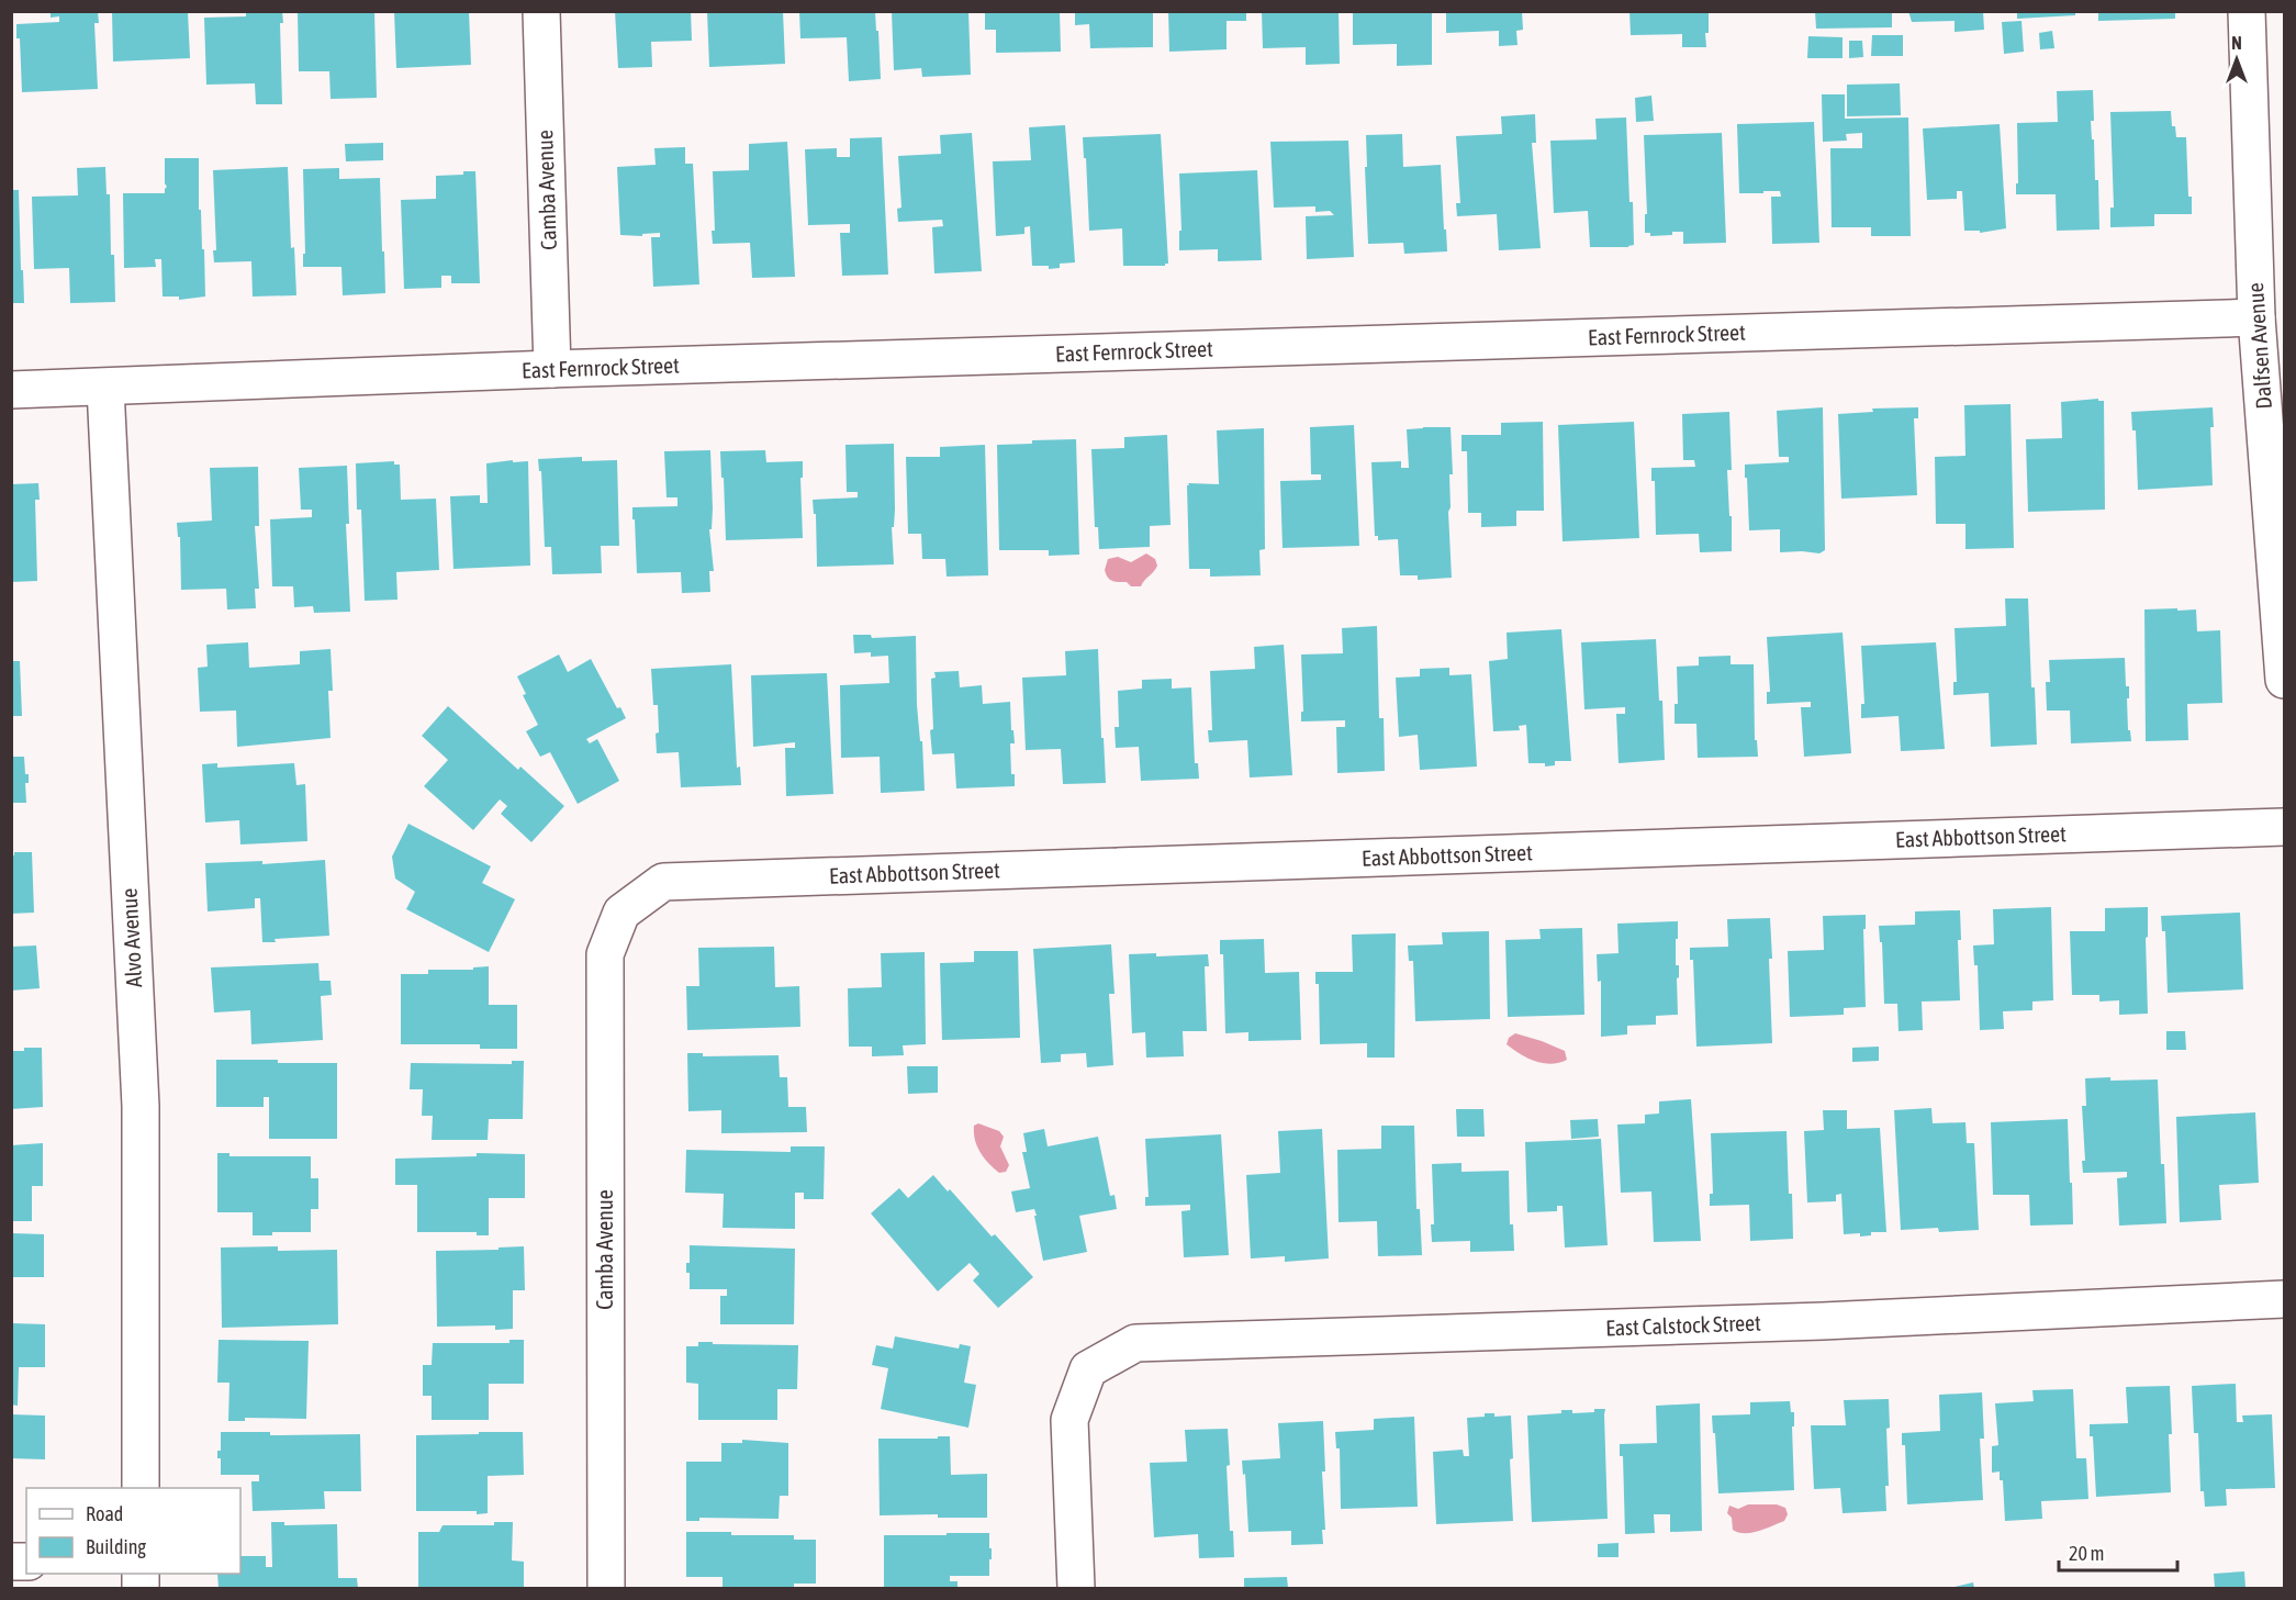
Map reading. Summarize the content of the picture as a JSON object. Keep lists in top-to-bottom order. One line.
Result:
{"streets":{"street":["Camba Avenue","East Fernrock Street","Dalfsen Avenue","East Abbottson Street","Alvo Avenue","East Calstock Street"]},"crossings":[["Camba Avenue","East Fernrock Street"],["Camba Avenue","East Abbottson Street"],["East Fernrock Street","Dalfsen Avenue"],["East Fernrock Street","Alvo Avenue"]],"legend":["Road","Building"],"scale_bar":"20 m","north":"top"}
